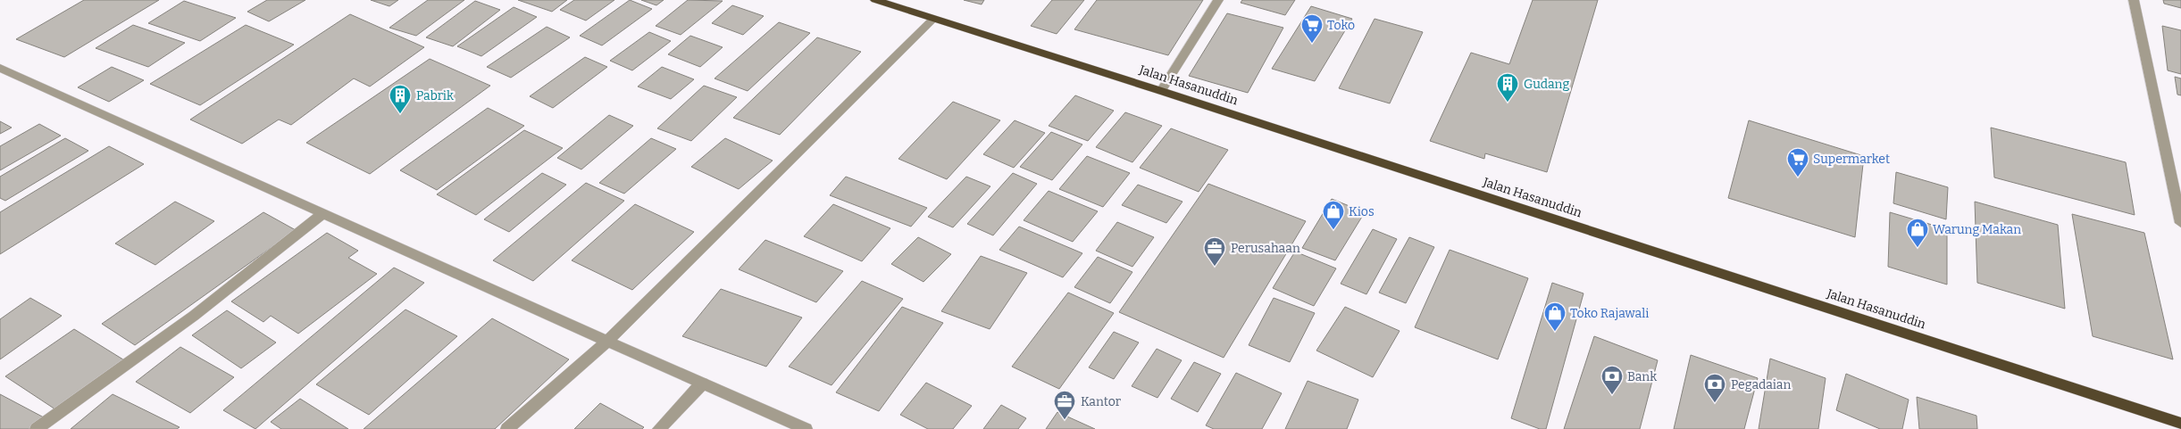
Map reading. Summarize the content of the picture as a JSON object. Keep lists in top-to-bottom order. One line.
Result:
{"streets":{"highway":["Jalan Hasanuddin"]},"places":{"supermarket":["Toko","Supermarket"],"building":["Gudang","Pabrik"],"shop":["Kios","Warung Makan","Toko Rajawali"],"office":["Perusahaan","Kantor"],"bank":["Bank","Pegadaian"]}}
